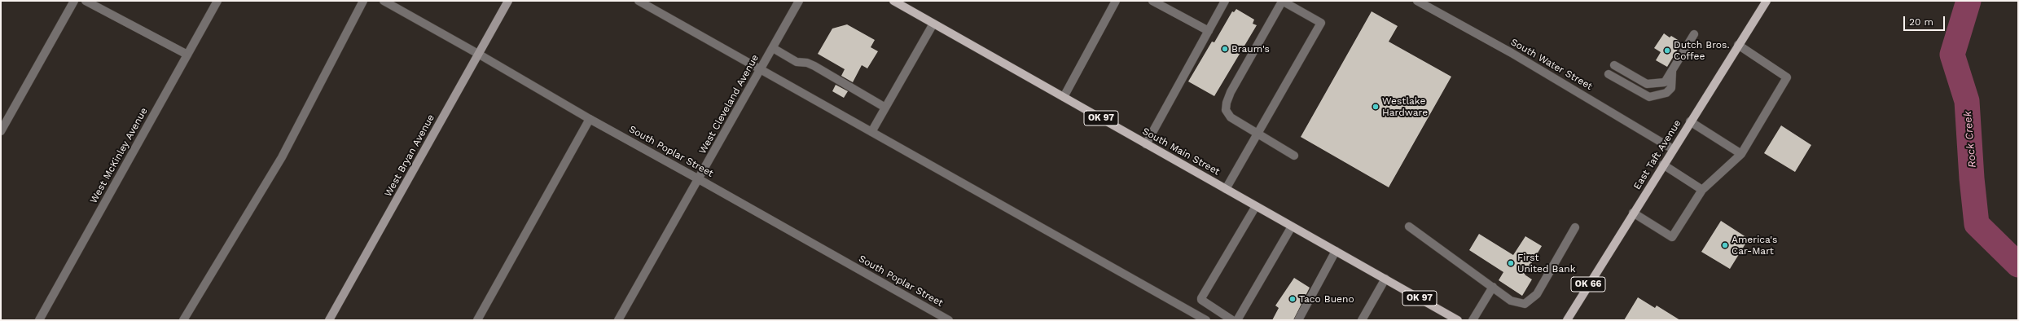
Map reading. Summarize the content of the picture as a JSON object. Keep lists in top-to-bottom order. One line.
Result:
{"streets":{"main road":["OK 97","South Main Street","East Taft Avenue","OK 66"],"street":["South Water Street","West Cleveland Avenue","South Poplar Street","West McKinley Avenue","West Bryan Avenue"]},"crossings":[["South Water Street","East Taft Avenue"],["West Cleveland Avenue","South Poplar Street"],["South Poplar Street","West Bryan Avenue"]],"water":["Rock Creek"],"places":["Braum's","Dutch Bros. Coffee","Westlake Hardware","America's Car-Mart","First United Bank","Taco Bueno"],"scale_bar":"20 m"}
